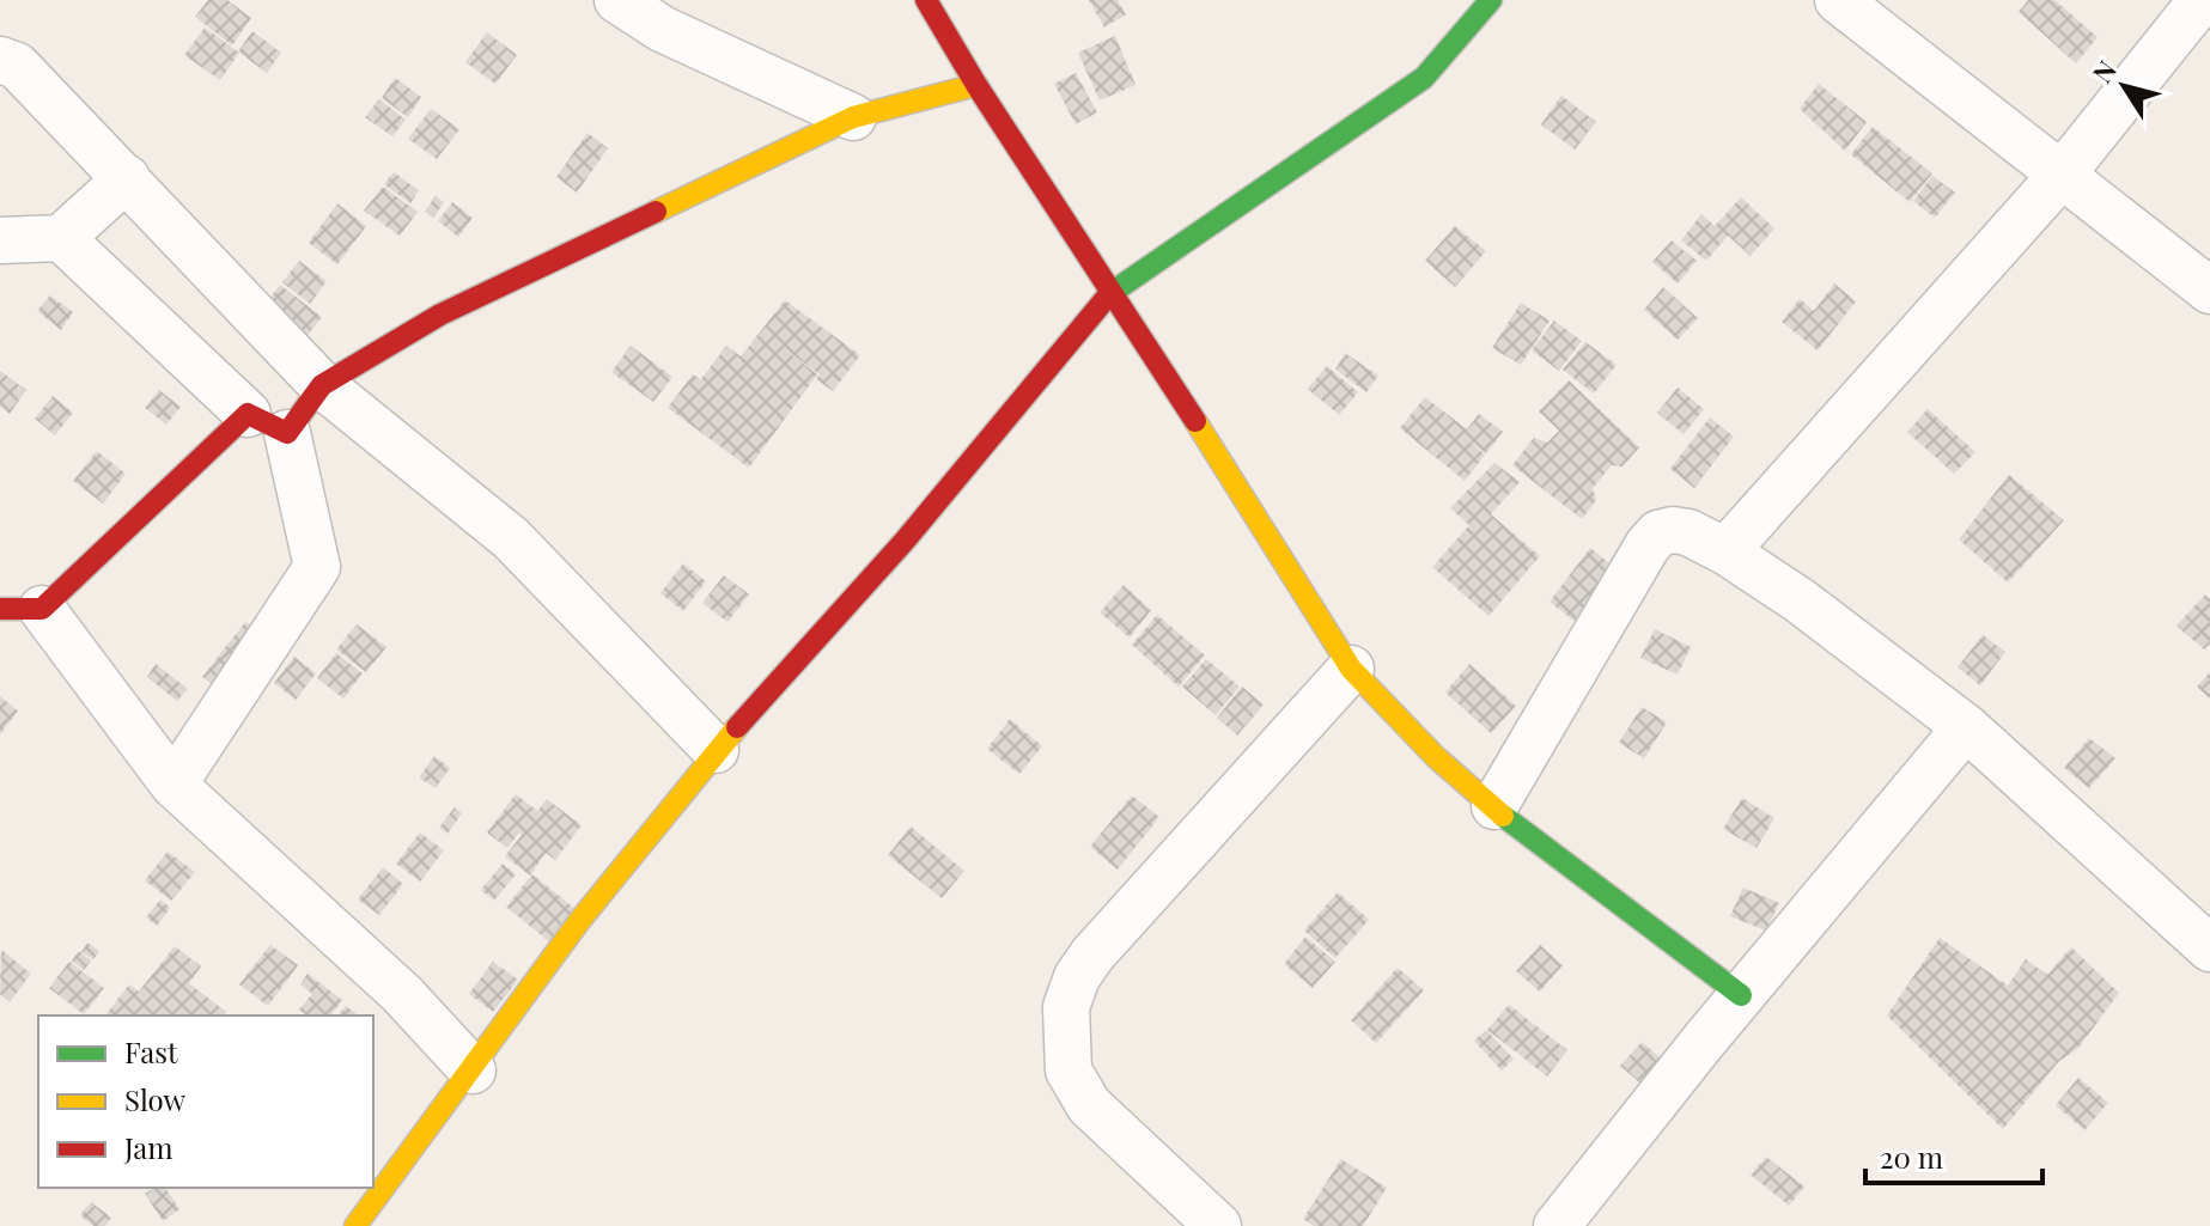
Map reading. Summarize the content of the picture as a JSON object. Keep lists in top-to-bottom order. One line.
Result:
{"legend":["Fast","Slow","Jam"],"scale_bar":"20 m","north":"top left"}
